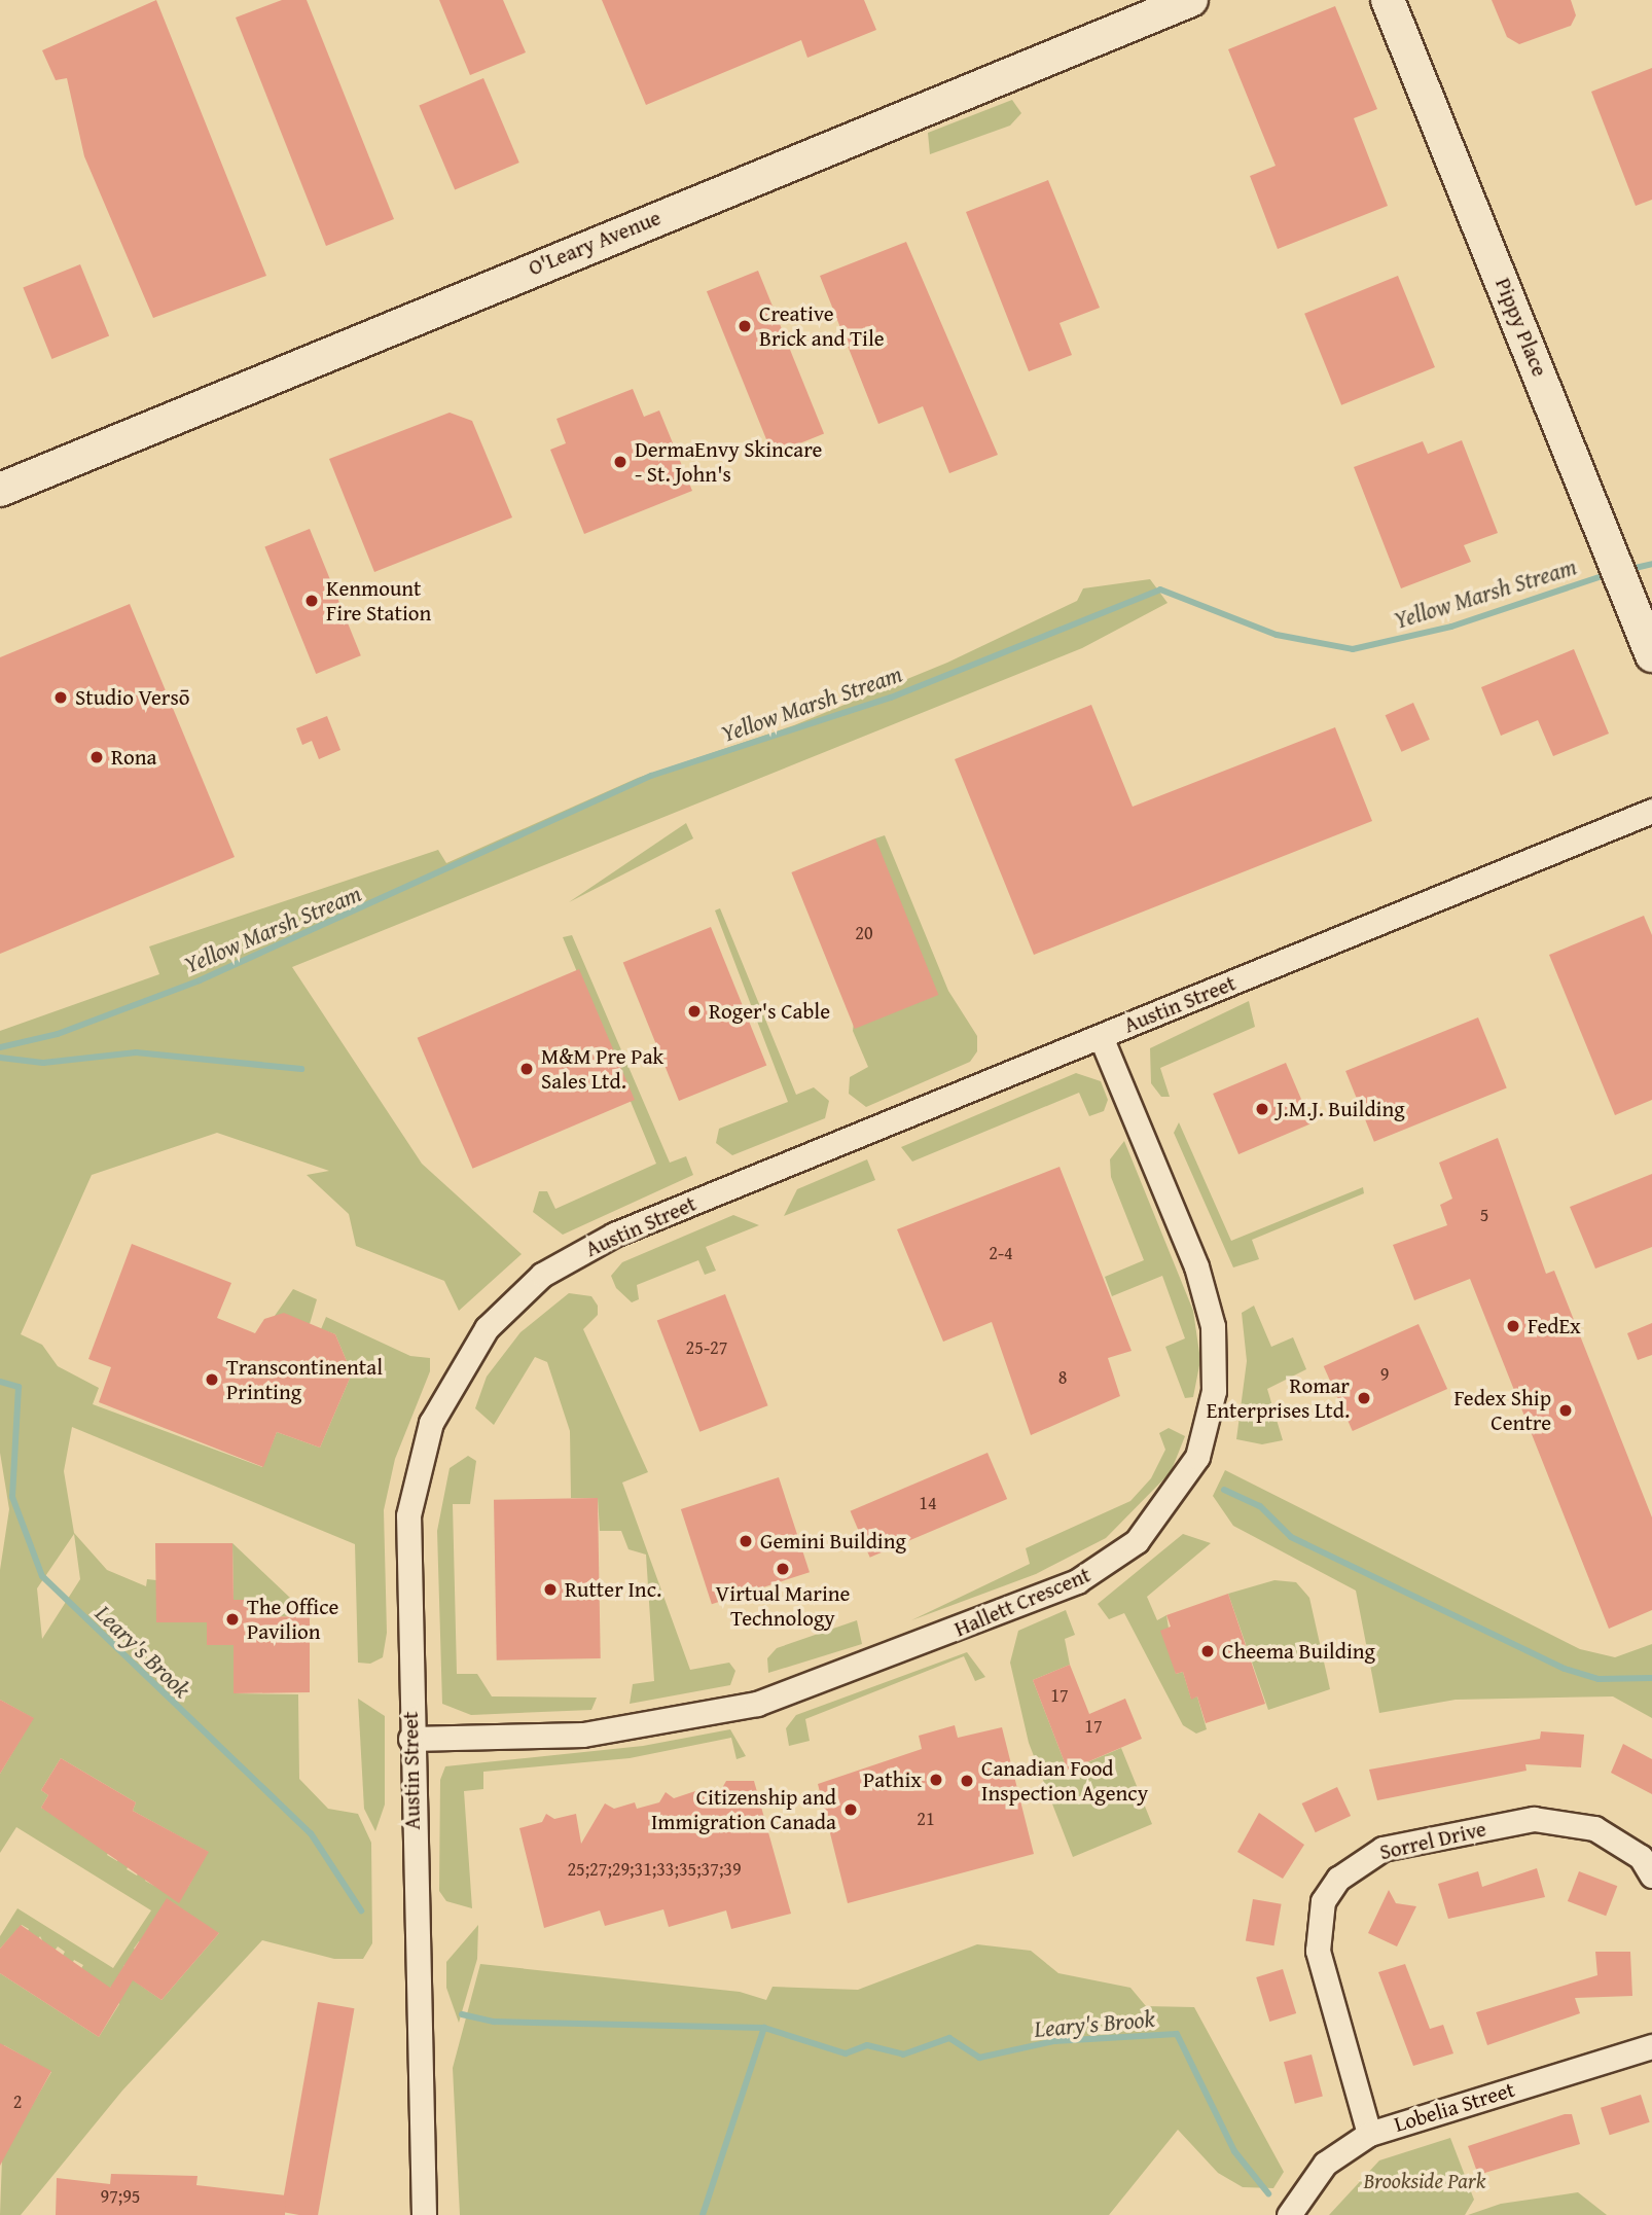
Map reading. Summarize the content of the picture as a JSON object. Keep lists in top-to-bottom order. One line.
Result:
{"streets":{"street":["O'Leary Avenue","Pippy Place","Austin Street","Hallett Crescent","Sorrel Drive","Lobelia Street"]},"crossings":[["Austin Street","Hallett Crescent"],["Sorrel Drive","Lobelia Street"]],"water":["Yellow Marsh Stream","Leary's Brook"],"parks":["Brookside Park"],"places":["Creative Brick and Tile","DermaEnvy Skincare - St. John's","Kenmount Fire Station","Studio Versō","Rona","Roger's Cable","M&M Pre Pak Sales Ltd.","J.M.J. Building","FedEx","Transcontinental Printing","Romar Enterprises Ltd.","Fedex Ship Centre","Gemini Building","Virtual Marine Technology","Rutter Inc.","The Office Pavilion","Cheema Building","Pathix","Canadian Food Inspection Agency","Citizenship and Immigration Canada"],"house_numbers":["20","5","2-4","25-27","9","8","14","17","17","21","25;27;29;31;33;35;37;39","2","97;95"]}
